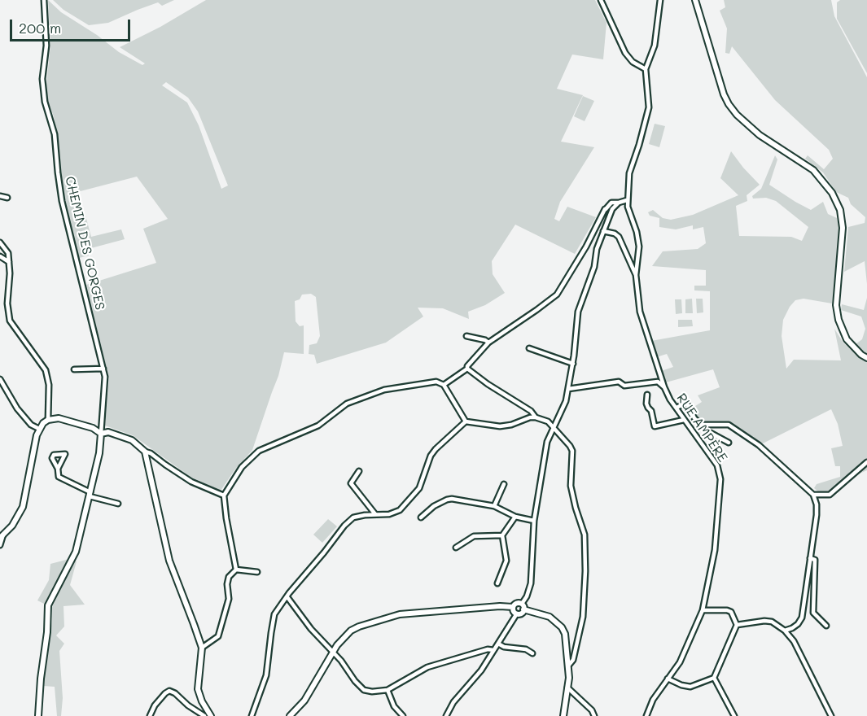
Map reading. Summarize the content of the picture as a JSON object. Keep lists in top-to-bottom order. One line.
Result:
{"streets":{"street":["CHEMIN DES GORGES","RUE AMPÈRE"]},"scale_bar":"200 m"}
